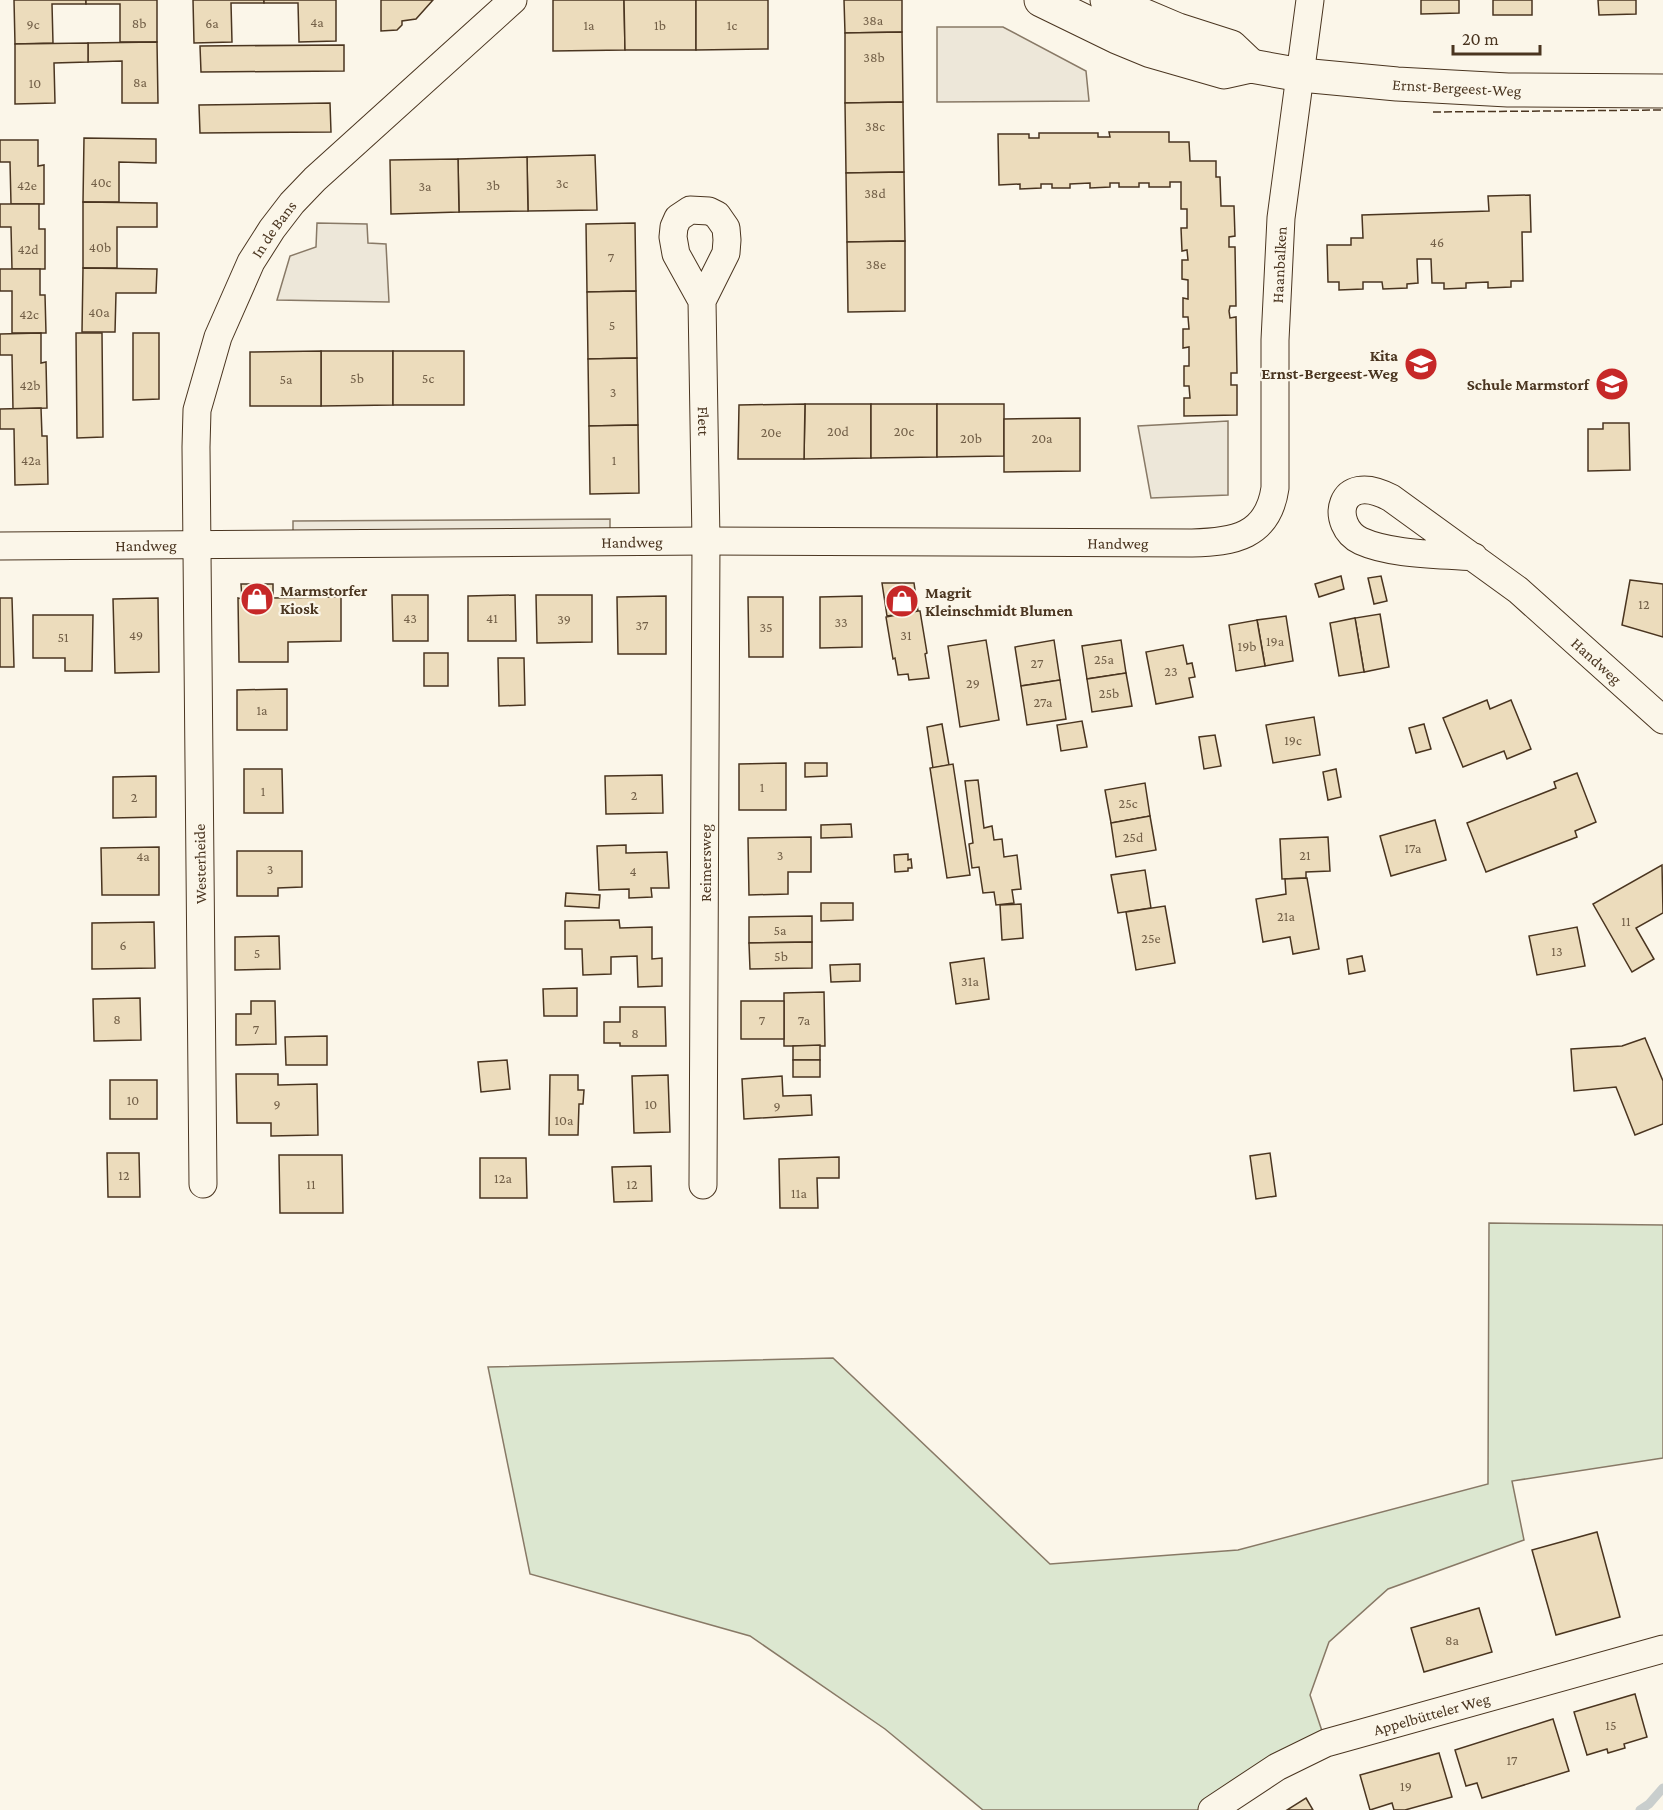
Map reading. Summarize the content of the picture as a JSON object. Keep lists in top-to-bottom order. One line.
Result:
{"streets":{"street":["Ernst-Bergeest-Weg","In de Bans","Haanbalken","Flett","Handweg","Reimersweg","Westerheide","Appelbütteler Weg"]},"crossings":[["Ernst-Bergeest-Weg","Haanbalken"],["In de Bans","Handweg"],["In de Bans","Westerheide"],["Haanbalken","Handweg"],["Flett","Handweg"],["Flett","Reimersweg"],["Handweg","Reimersweg"],["Handweg","Westerheide"]],"places":{"school or university":["Kita Ernst-Bergeest-Weg","Schule Marmstorf"],"shop":["Marmstorfer Kiosk","Magrit Kleinschmidt Blumen"]},"house_numbers":["38a","4a","8b","6a","9c","1a","1b","1c","38b","8a","10","38c","40c","3c","42e","3b","3a","38d","46","40b","42d","7","38e","40a","42c","5","5b","5c","5a","42b","3","20d","20c","20e","20b","20a","42a","1","12","43","41","39","33","37","35","49","31","51","19a","19b","25a","27","23","29","25b","27a","1a","19c","1","1","2","2","25c","25d","17a","3","21","4a","3","4","21a","11","5a","25e","6","13","5","5b","31a","8","7","7a","7","8","10","9","10","9","10a","12","12a","11","12","11a","8a","15","17","19"],"scale_bar":"20 m"}
